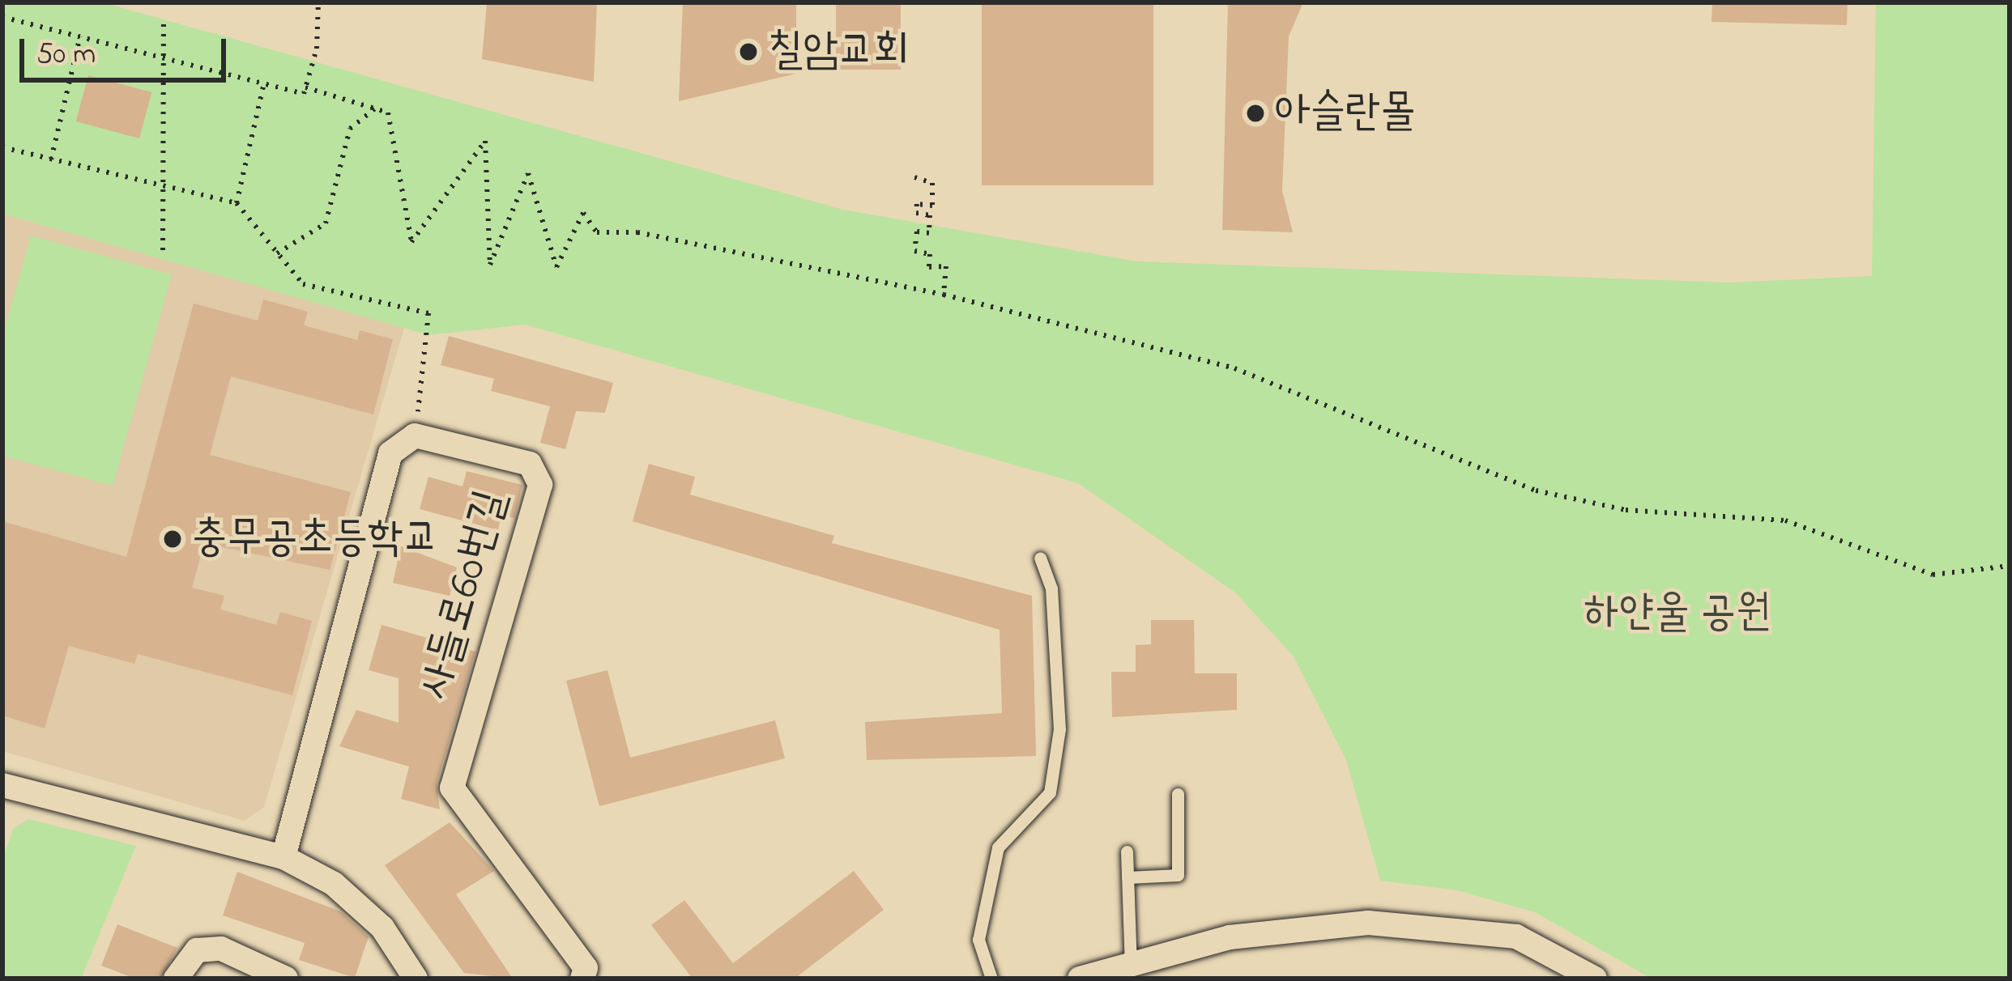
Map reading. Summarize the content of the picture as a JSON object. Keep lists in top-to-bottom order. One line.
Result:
{"streets":{"street":["사들로60번길"]},"parks":["하얀울 공원"],"places":["칠암교회","아슬란몰","충무공초등학교"],"scale_bar":"50 m"}
